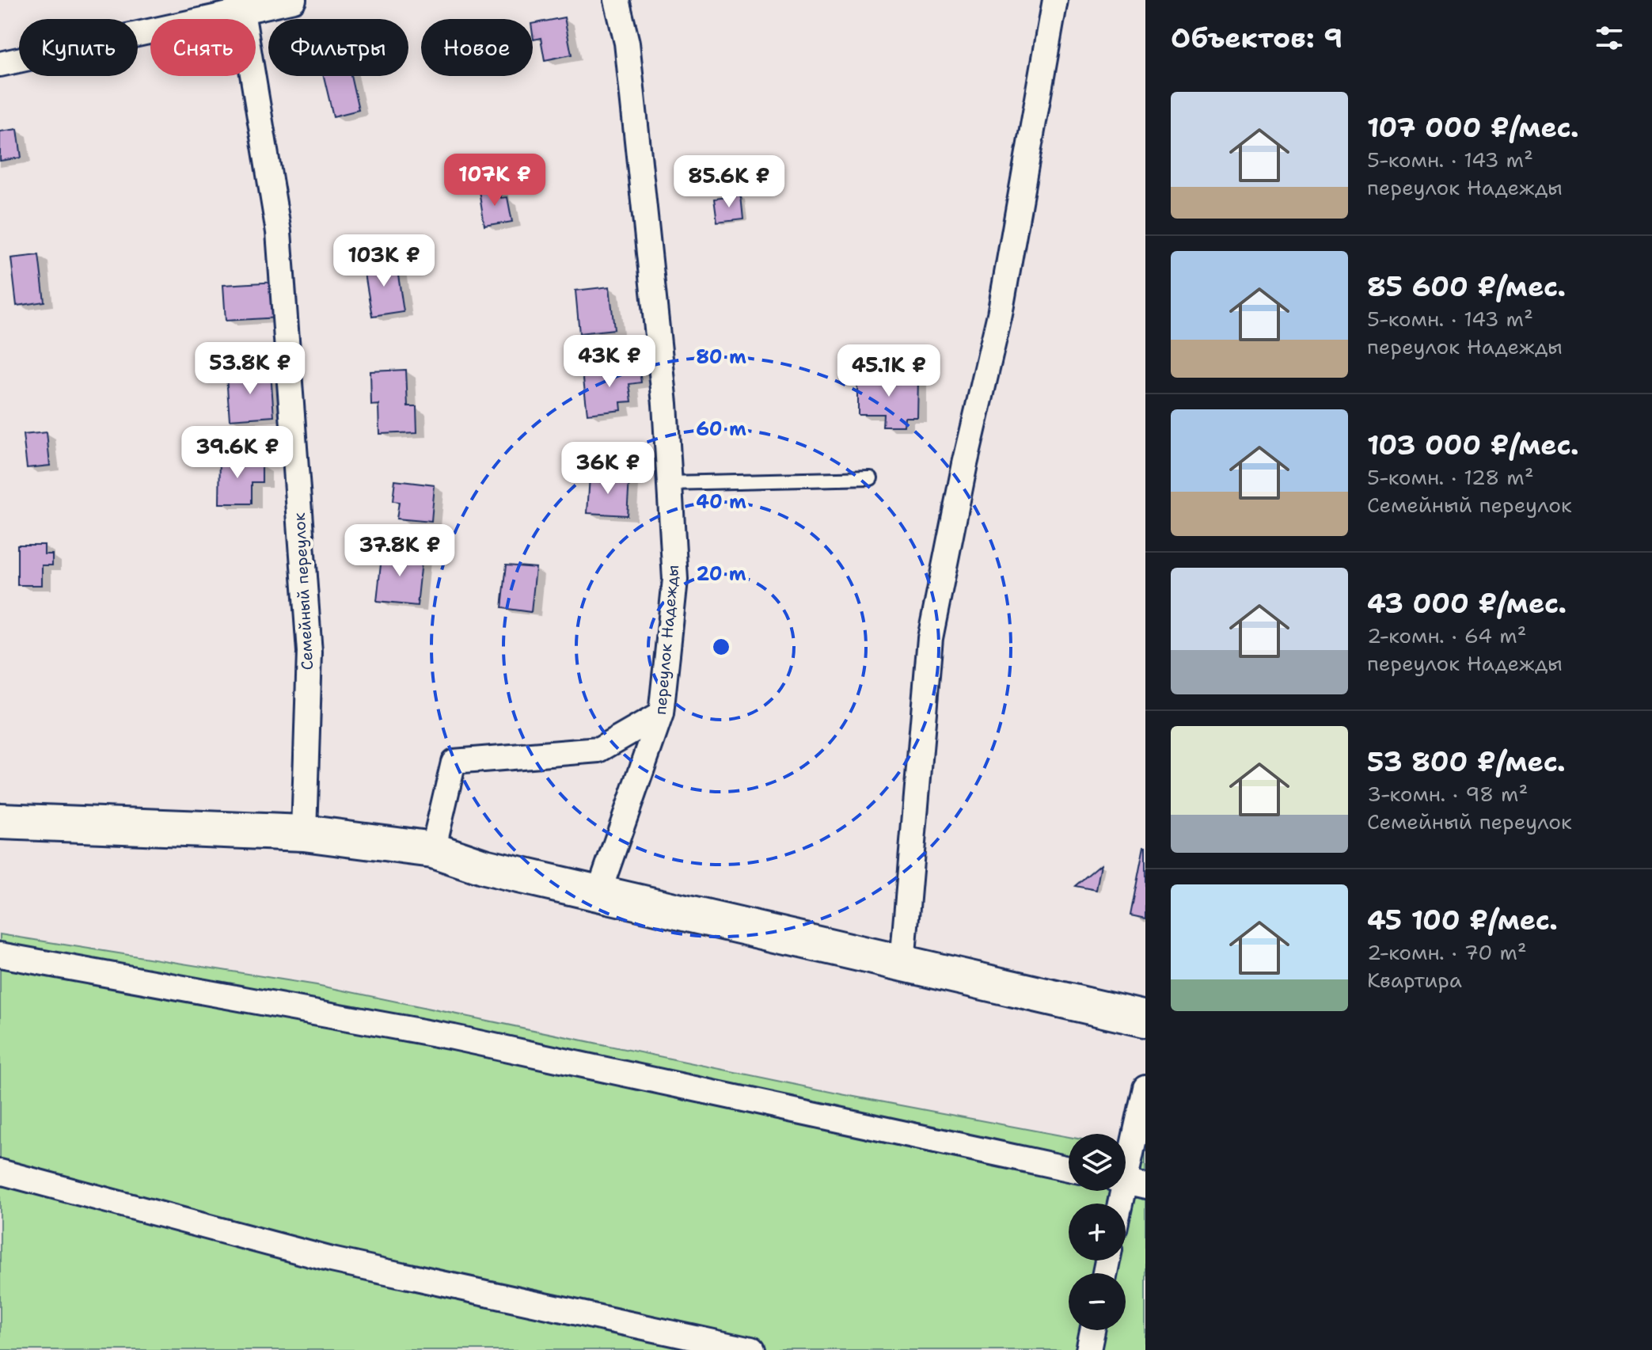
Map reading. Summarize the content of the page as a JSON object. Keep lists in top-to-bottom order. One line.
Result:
{"streets":{"street":["Семейный переулок","переулок Надежды"]},"page":{"heading":"Объектов: 9","chip":["Купить","Снять","Фильтры","Новое"],"list":[{"name":"107 000 ₽/мес.","note":"5-комн. · 143 m² · переулок Надежды"},{"name":"85 600 ₽/мес.","note":"5-комн. · 143 m² · переулок Надежды"},{"name":"103 000 ₽/мес.","note":"5-комн. · 128 m² · Семейный переулок"},{"name":"43 000 ₽/мес.","note":"2-комн. · 64 m² · переулок Надежды"},{"name":"53 800 ₽/мес.","note":"3-комн. · 98 m² · Семейный переулок"},{"name":"45 100 ₽/мес.","note":"2-комн. · 70 m² · Квартира"}],"price":["107K ₽","85.6K ₽","103K ₽","43K ₽","53.8K ₽","45.1K ₽","39.6K ₽","36K ₽","37.8K ₽"],"map_buttons":["+","−"]},"rings":["80 m","60 m","40 m","20 m"]}
